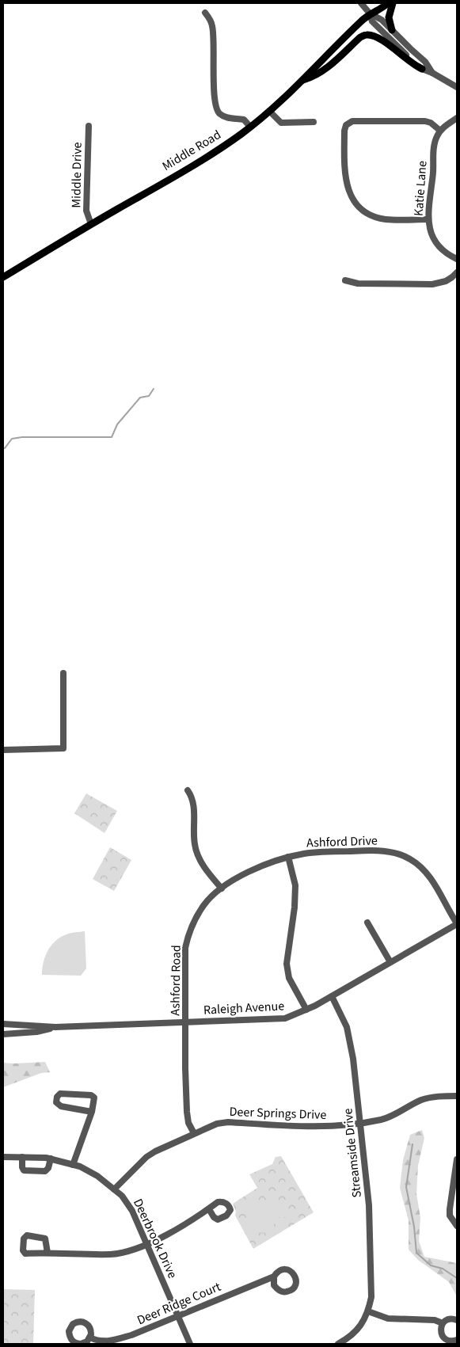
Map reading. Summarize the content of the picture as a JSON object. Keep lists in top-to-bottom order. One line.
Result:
{"streets":{"main road":["Middle Road"],"street":["Middle Drive","Katie Lane","Ashford Drive","Ashford Road","Raleigh Avenue","Deer Springs Drive","Streamside Drive","Deerbrook Drive","Deer Ridge Court"]},"crossings":[["Middle Road","Middle Drive"],["Ashford Drive","Ashford Road"],["Ashford Drive","Raleigh Avenue"],["Ashford Road","Raleigh Avenue"],["Ashford Road","Deer Springs Drive"],["Raleigh Avenue","Streamside Drive"],["Deer Springs Drive","Streamside Drive"],["Deer Springs Drive","Deerbrook Drive"],["Deerbrook Drive","Deer Ridge Court"]]}
